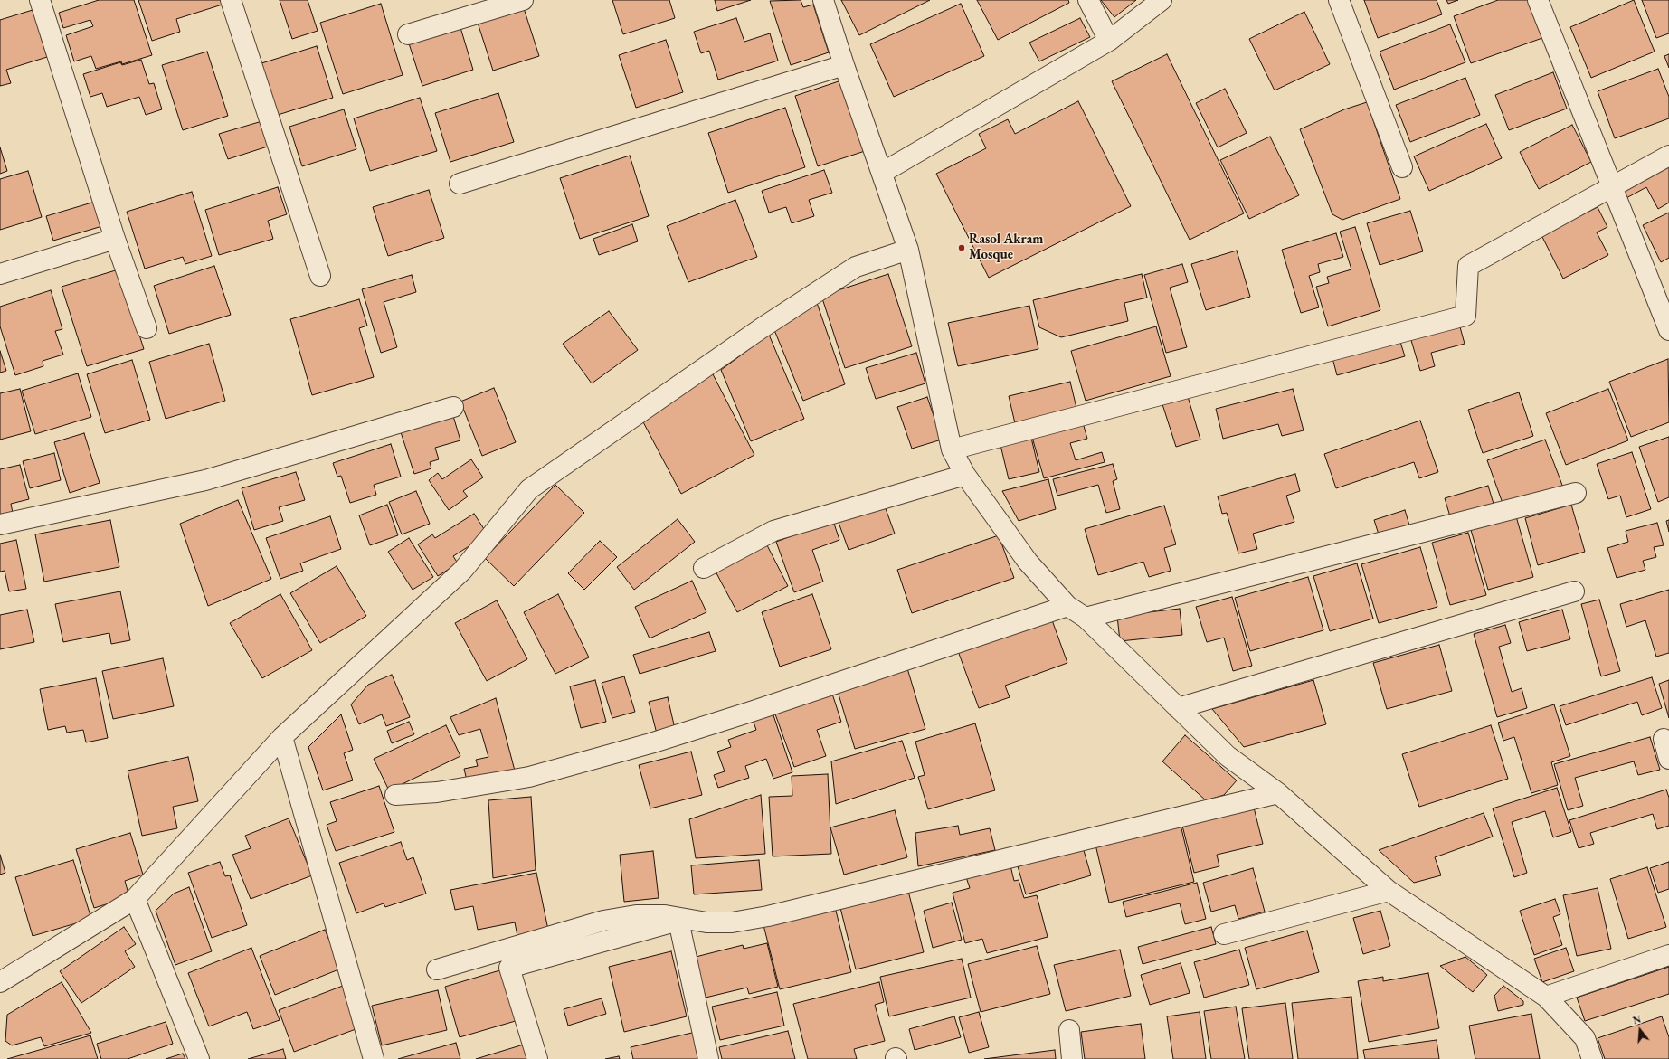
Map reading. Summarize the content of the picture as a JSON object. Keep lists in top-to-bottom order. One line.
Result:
{"places":["Rasol Akram Mosque"],"north":"top"}
